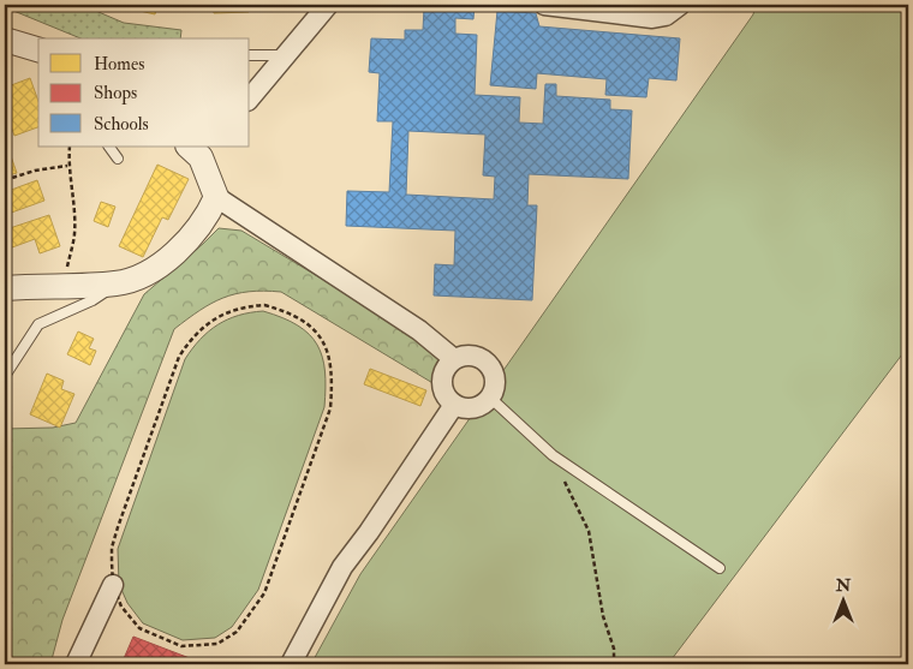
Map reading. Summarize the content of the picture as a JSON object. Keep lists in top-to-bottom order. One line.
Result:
{"legend":["Homes","Shops","Schools"],"north":"top"}
